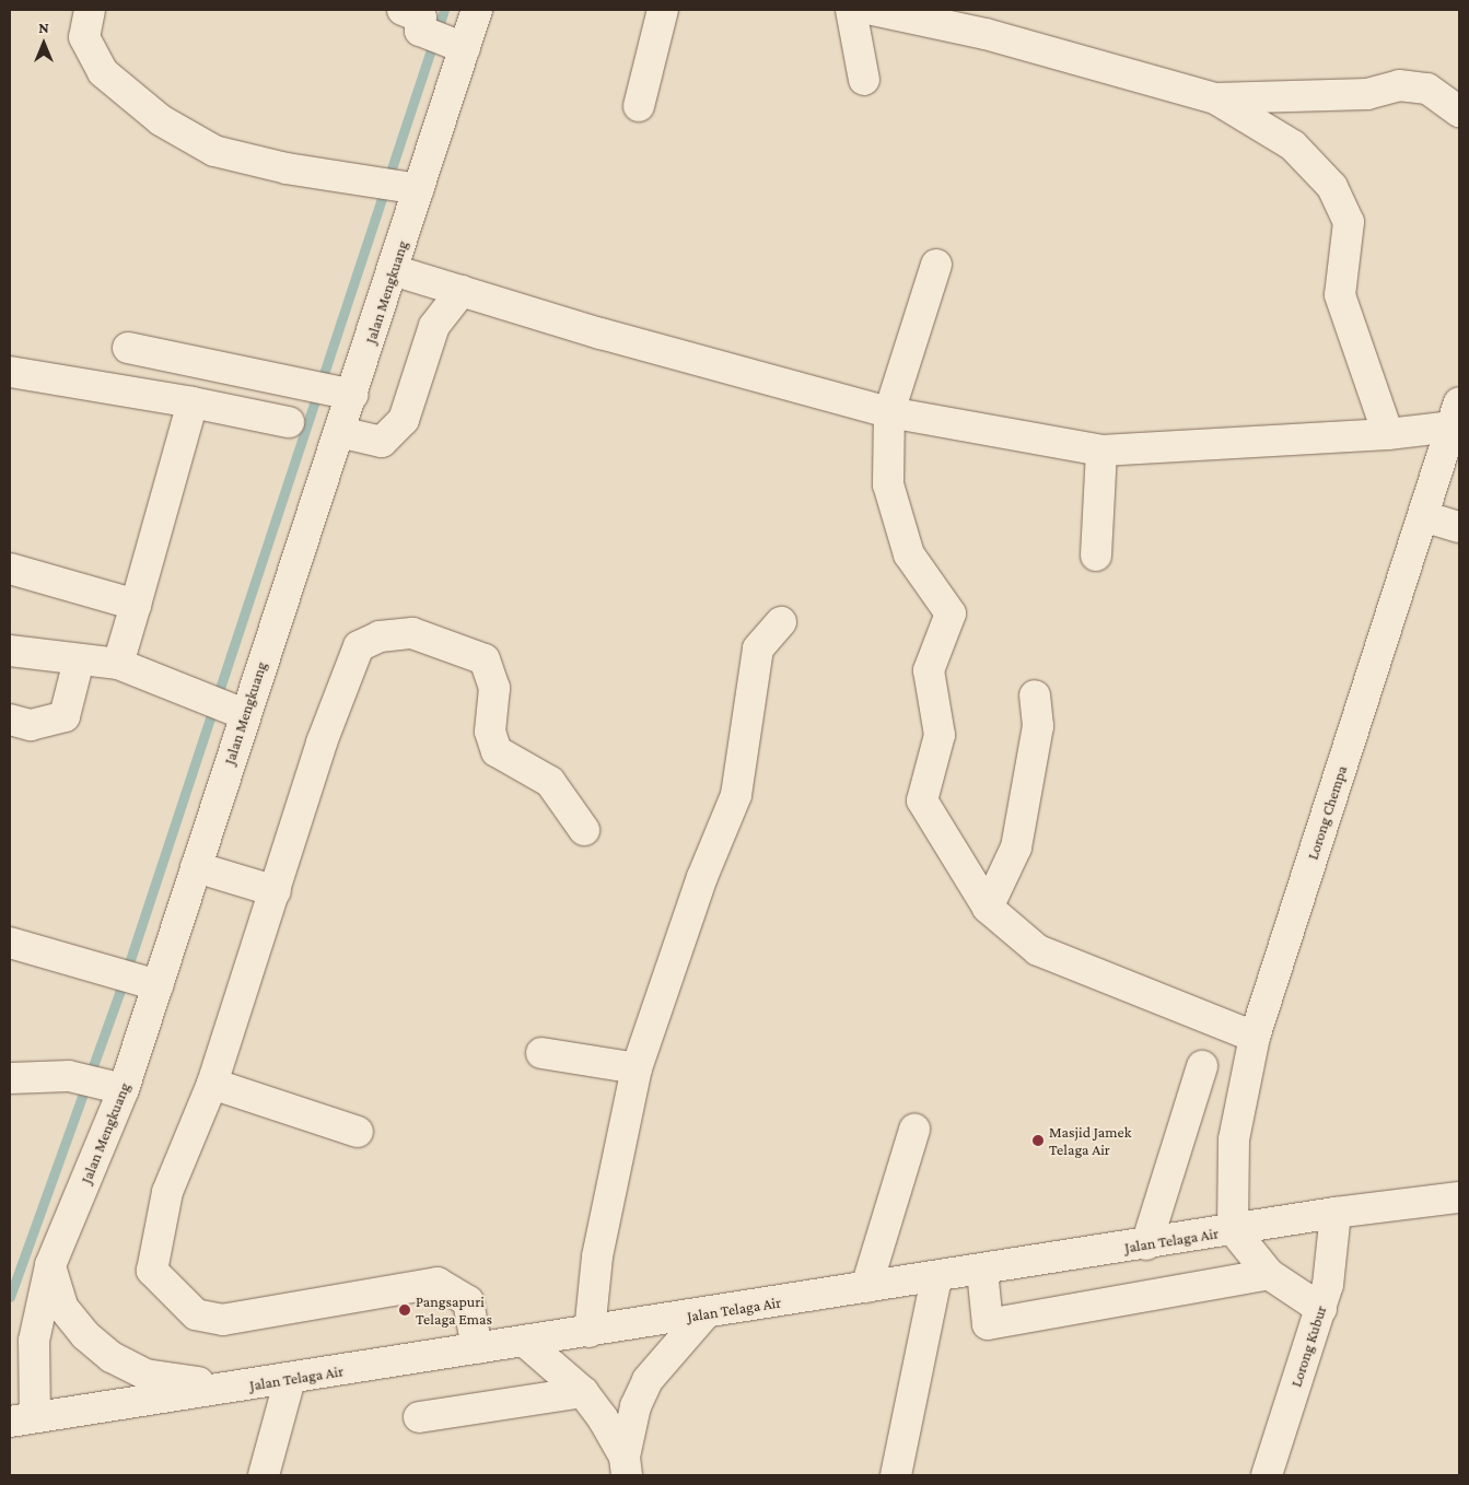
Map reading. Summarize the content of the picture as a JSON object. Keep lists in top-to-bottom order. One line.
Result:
{"streets":{"street":["Jalan Mengkuang","Lorong Chempa","Jalan Telaga Air","Lorong Kubur"]},"crossings":[["Jalan Mengkuang","Jalan Telaga Air"],["Lorong Chempa","Jalan Telaga Air"],["Jalan Telaga Air","Lorong Kubur"]],"places":["Masjid Jamek Telaga Air","Pangsapuri Telaga Emas"],"north":"top"}
